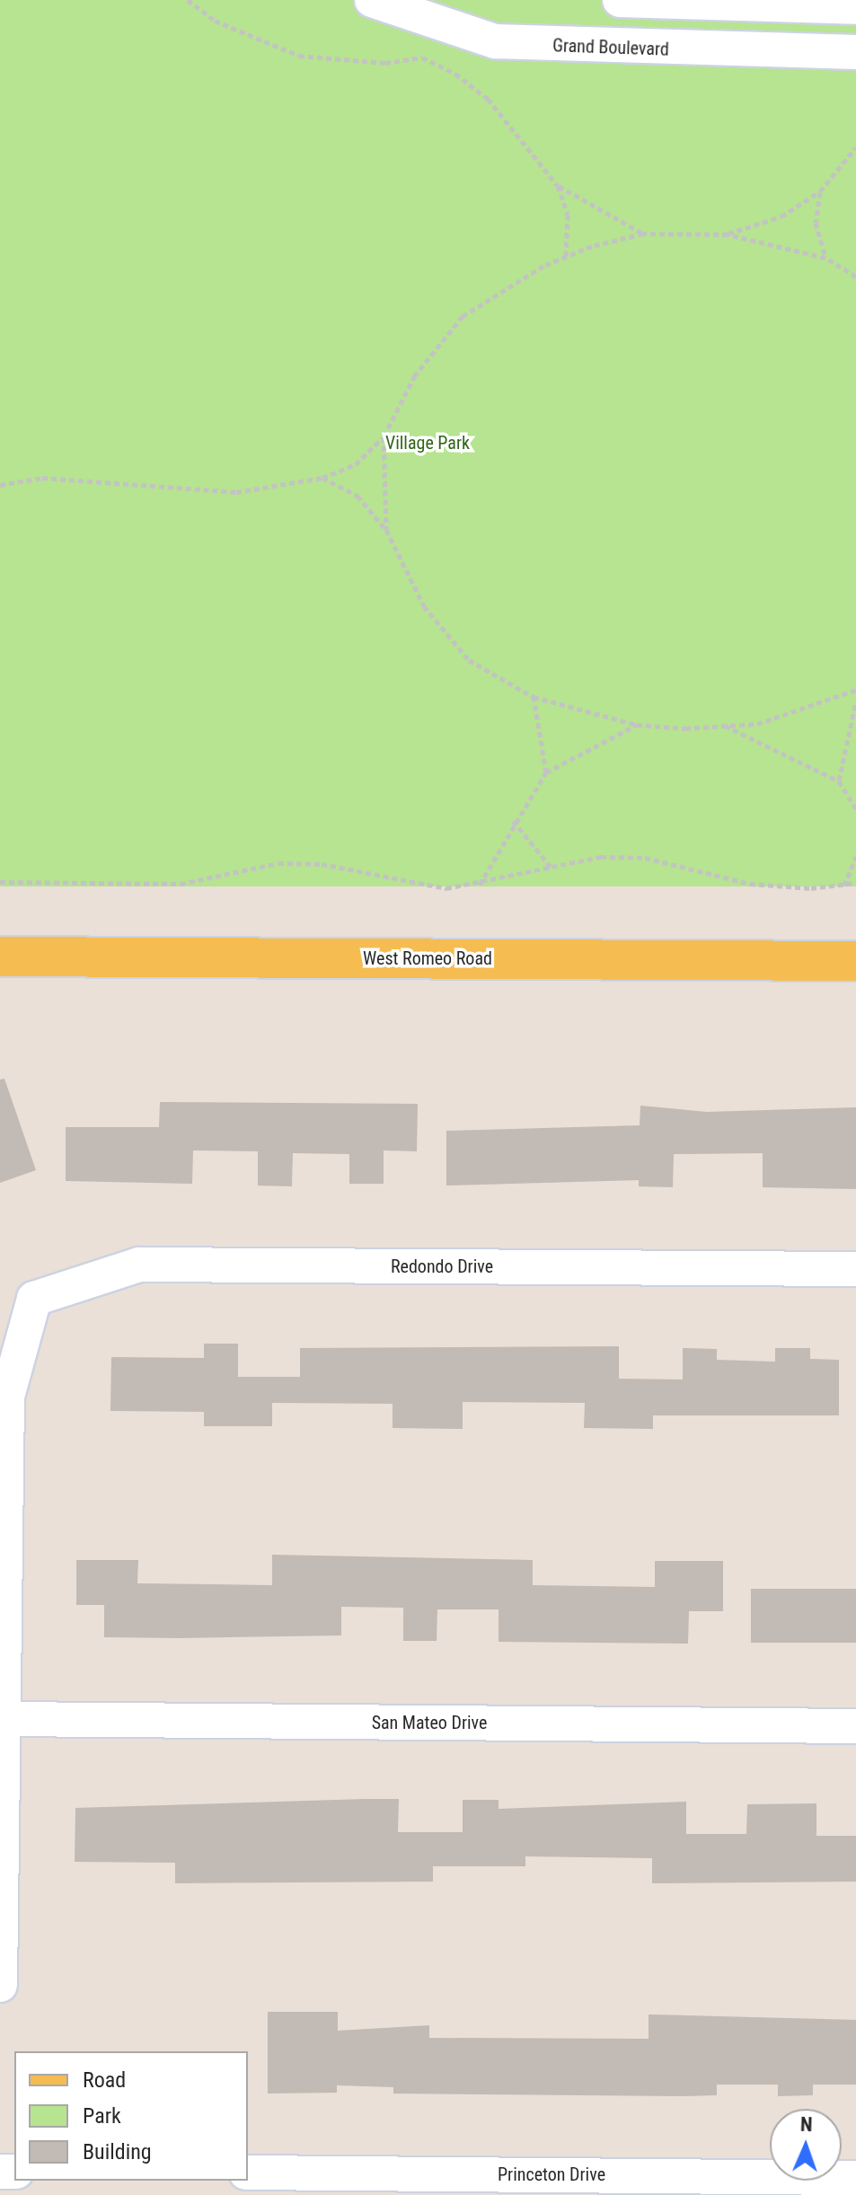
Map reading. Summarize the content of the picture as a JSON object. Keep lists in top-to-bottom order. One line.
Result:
{"streets":{"main road":["West Romeo Road"],"street":["Grand Boulevard","Redondo Drive","San Mateo Drive","Princeton Drive"]},"crossings":[["Redondo Drive","San Mateo Drive"]],"parks":["Village Park"],"legend":["Road","Park","Building"],"north":"top"}
